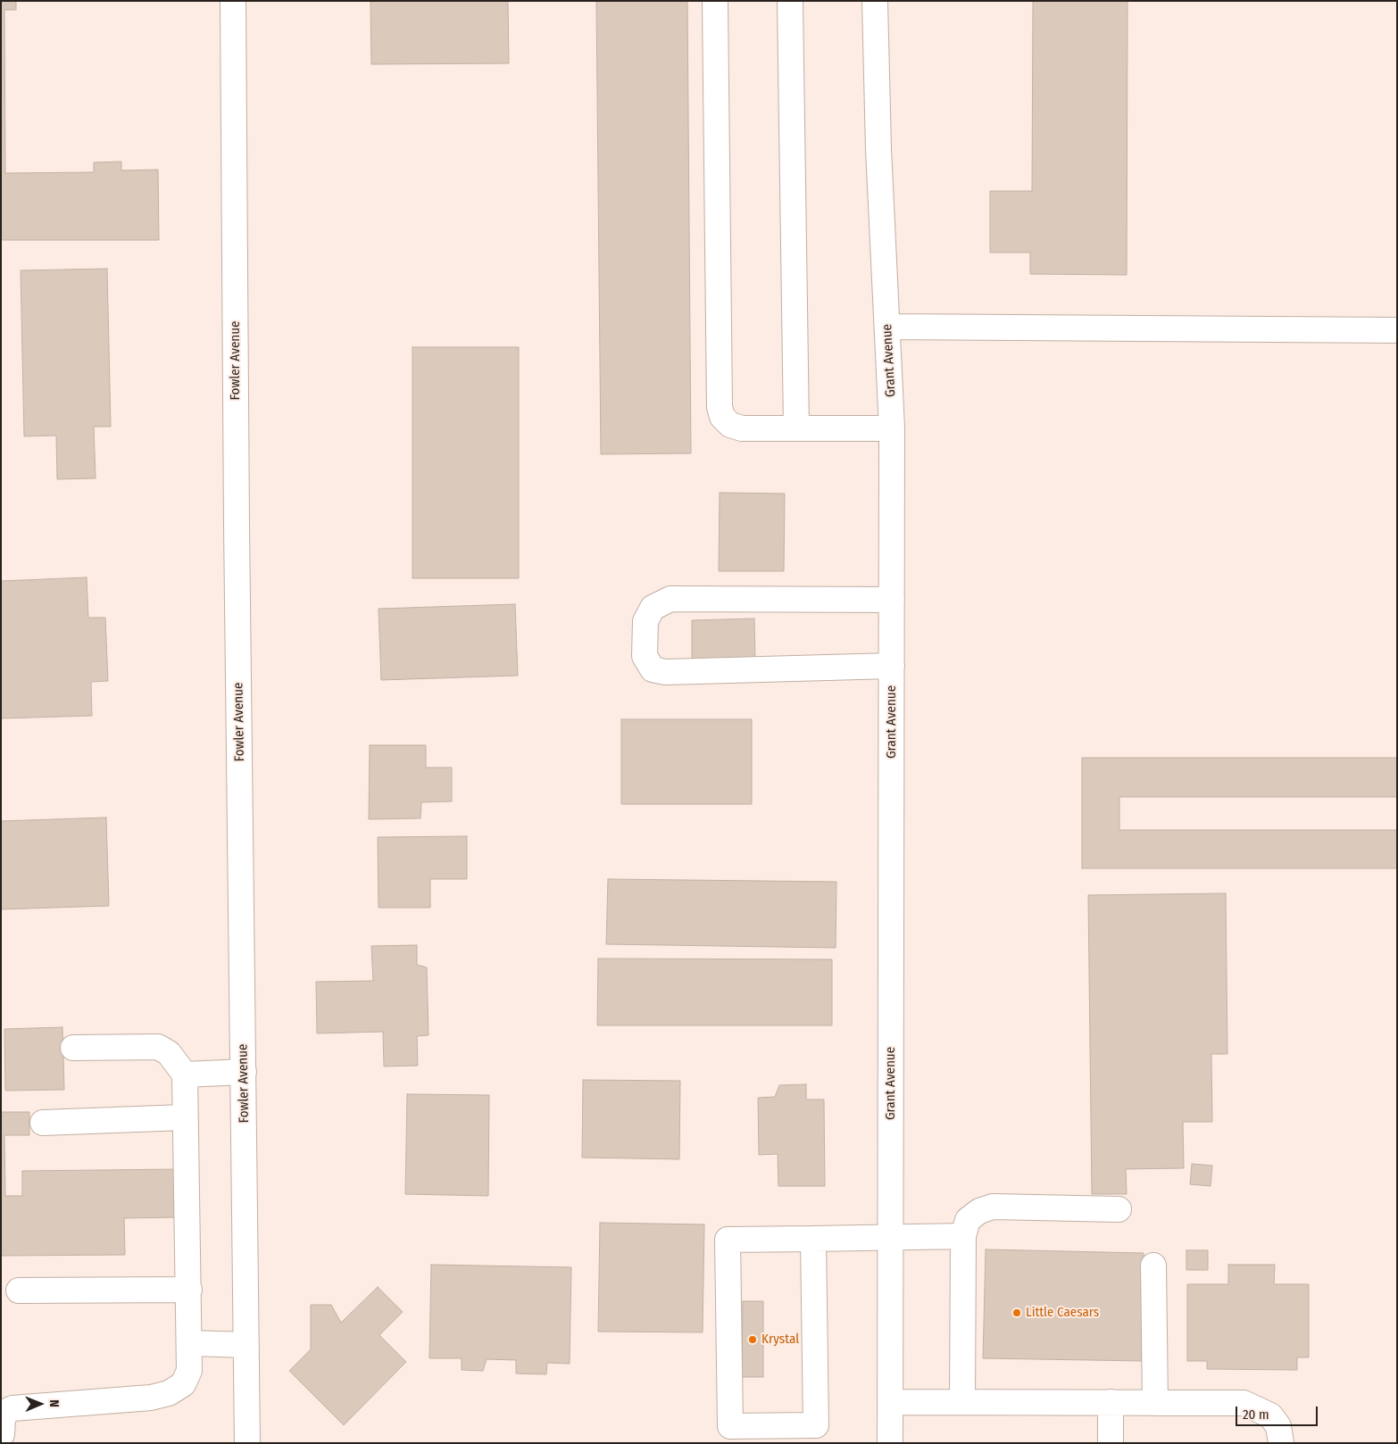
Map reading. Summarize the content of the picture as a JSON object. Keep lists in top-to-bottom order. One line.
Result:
{"streets":{"street":["Fowler Avenue","Grant Avenue"]},"places":["Little Caesars","Krystal"],"scale_bar":"20 m","north":"right"}
